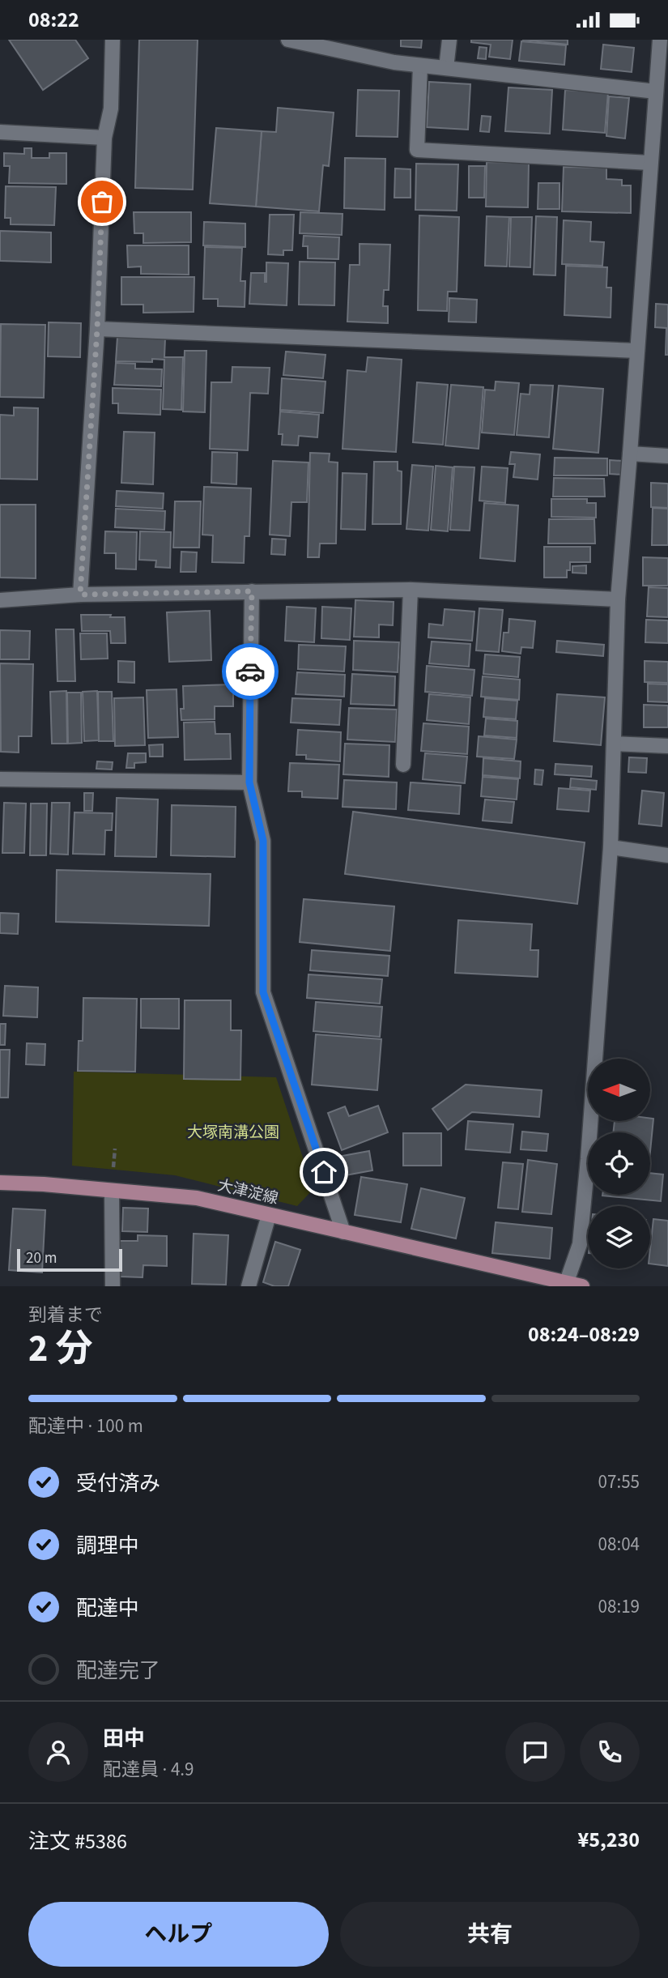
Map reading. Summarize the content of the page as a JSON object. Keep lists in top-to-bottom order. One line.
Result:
{"streets":{"main road":["大津淀線"]},"parks":["大塚南溝公園"],"scale_bar":"20 m","north":"left","page":{"status":"08:22","scale":"20 m","heading":["2 分","到着まで","08:24–08:29"],"panel":["田中","配達員 · 4.9","注文 #5386","¥5,230"],"bar":"配達中 · 100 m","list":[["受付済み","07:55"],["調理中","08:04"],["配達中","08:19"],"配達完了"],"buttons":["ヘルプ","共有"]}}
